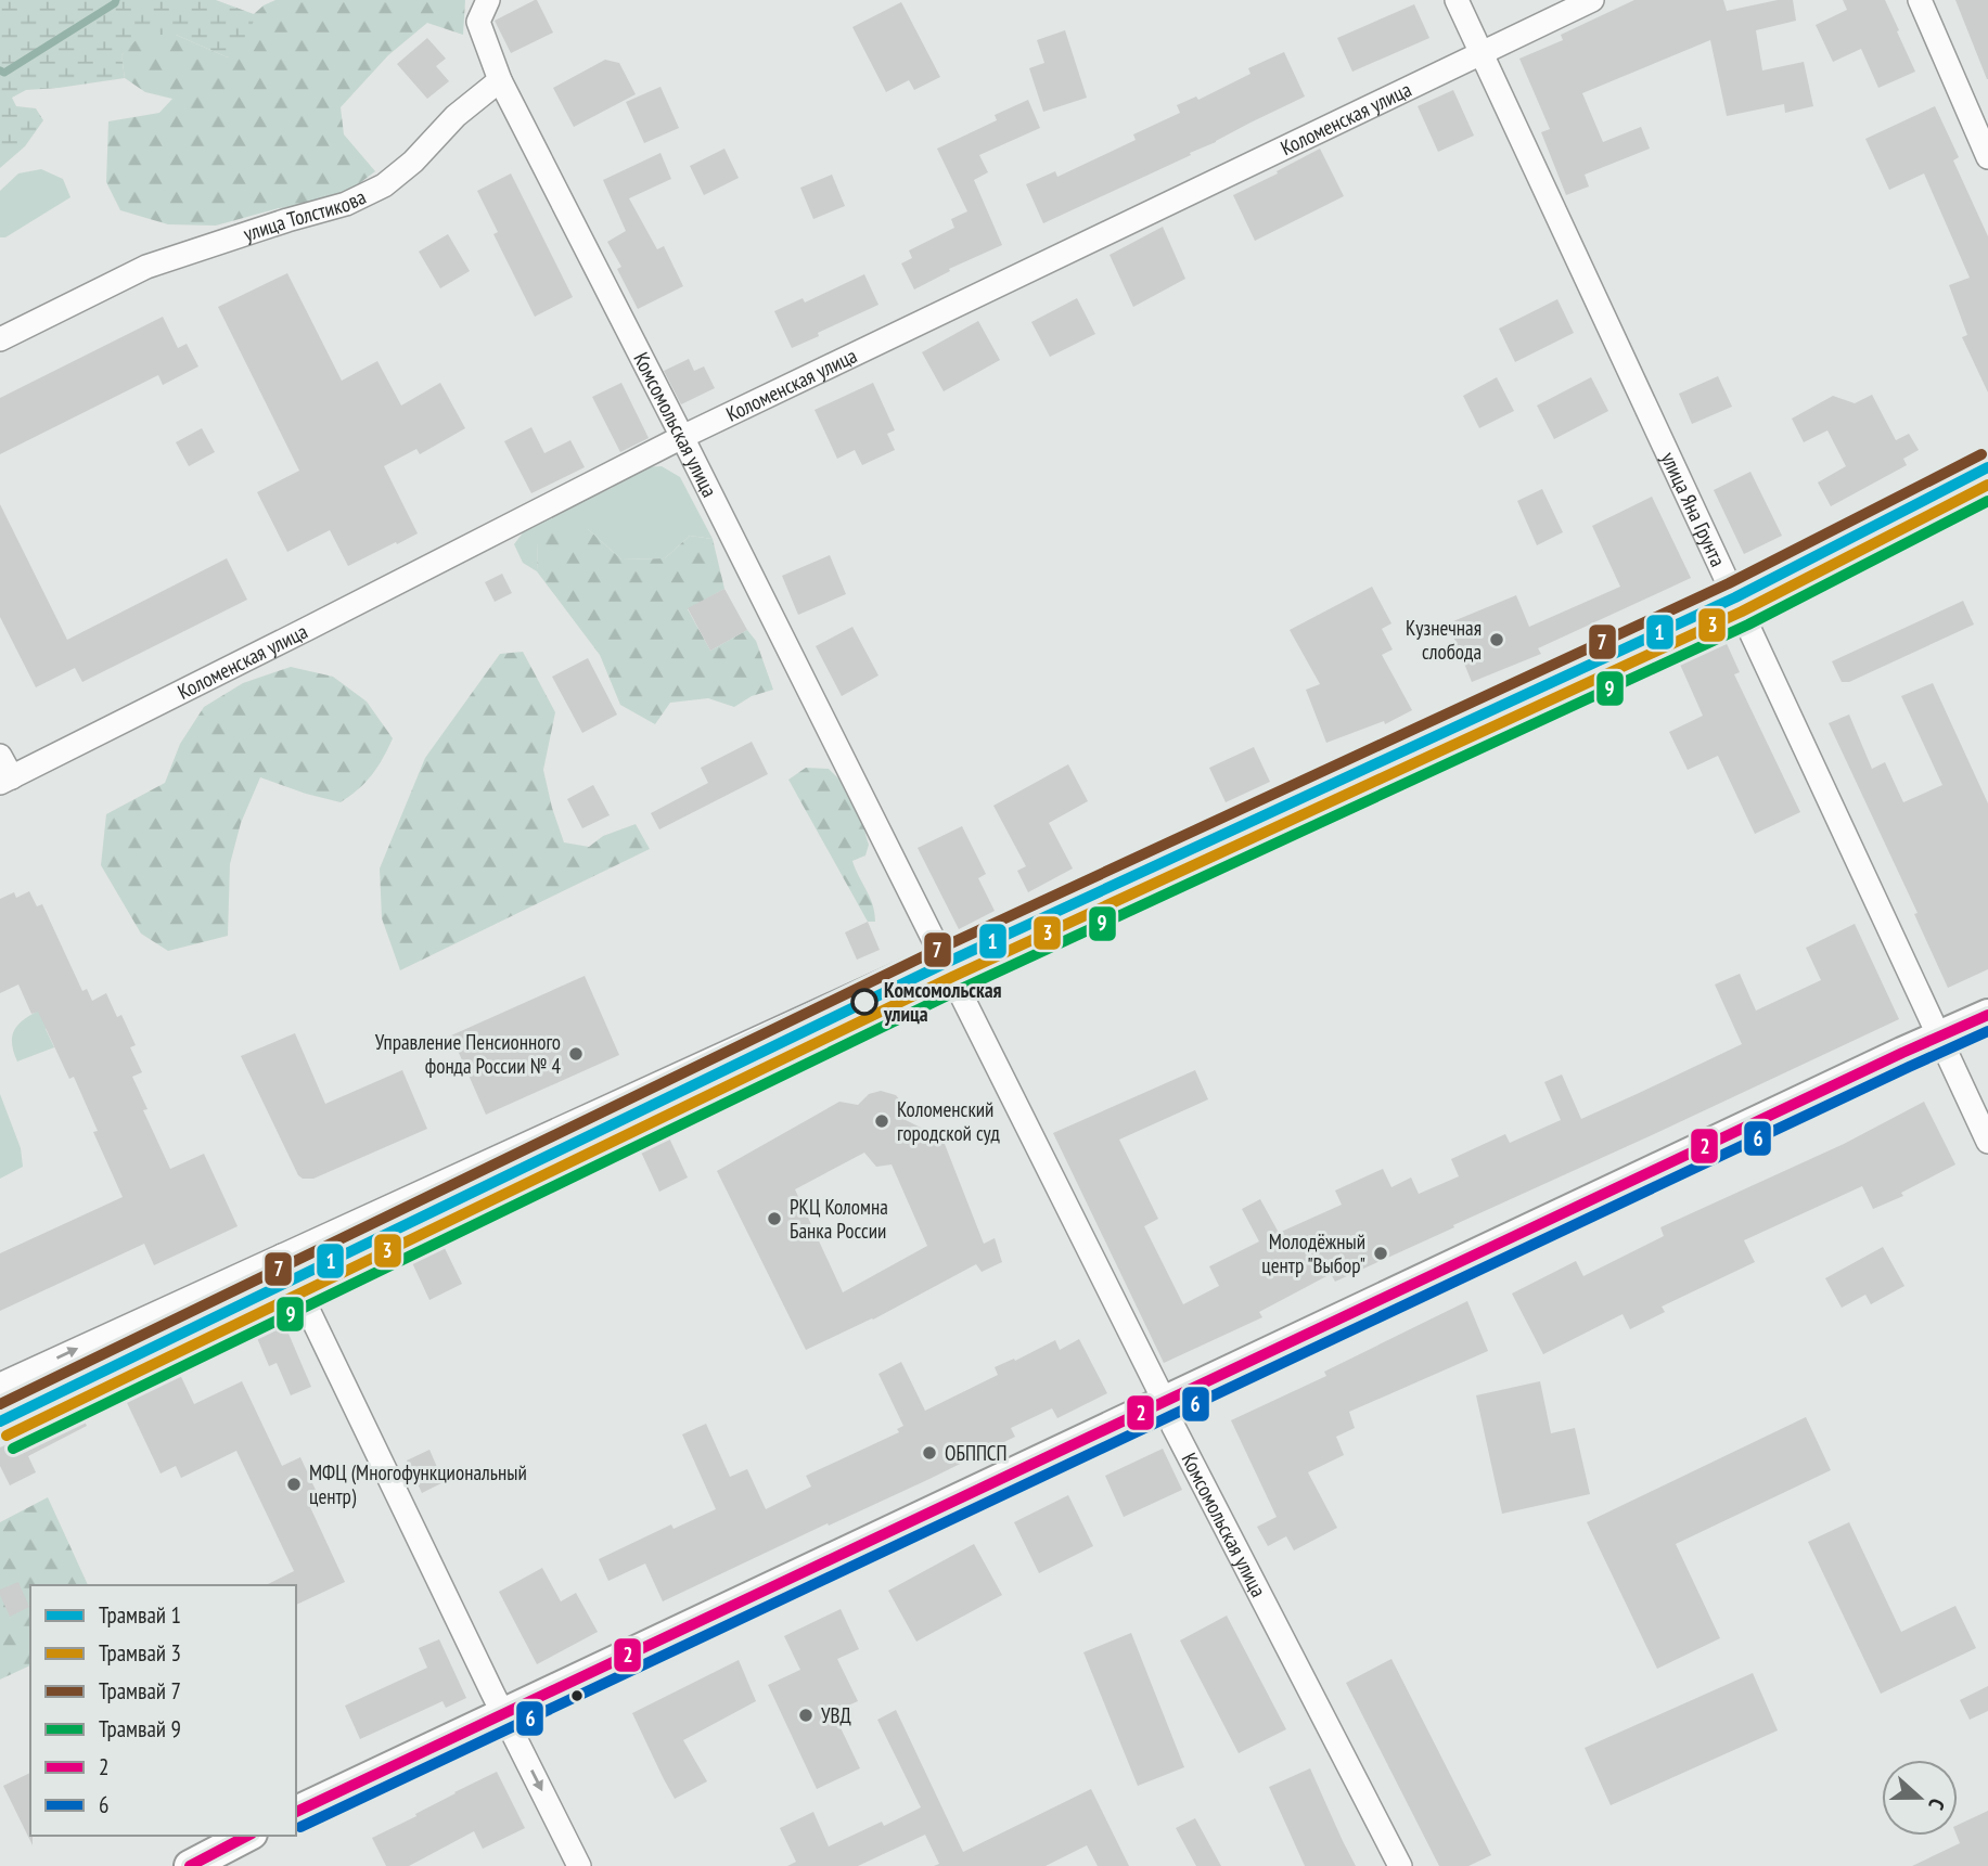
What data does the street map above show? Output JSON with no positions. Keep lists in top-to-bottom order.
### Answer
{
  "streets": {
    "street": [
      "Коломенская улица",
      "улица Толстикова",
      "Комсомольская улица",
      "улица Яна Грунта"
    ]
  },
  "crossings": [
    ["Коломенская улица", "Комсомольская улица"],
    ["Коломенская улица", "улица Яна Грунта"],
    ["улица Толстикова", "Комсомольская улица"]
  ],
  "places": [
    "Кузнечная слобода",
    "Комсомольская улица",
    "Управление Пенсионного фонда России № 4",
    "Коломенский городской суд",
    "РКЦ Коломна Банка России",
    "Молодёжный центр \"Выбор\"",
    "ОБППСП",
    "МФЦ (Многофункциональный центр)",
    "УВД"
  ],
  "lines": [
    "tram line 7",
    "tram line 1",
    "tram line 3",
    "tram line 9",
    "transit line 2",
    "transit line 6"
  ],
  "legend": [
    "Трамвай 1",
    "Трамвай 3",
    "Трамвай 7",
    "Трамвай 9",
    "2",
    "6"
  ],
  "north": "right"
}
